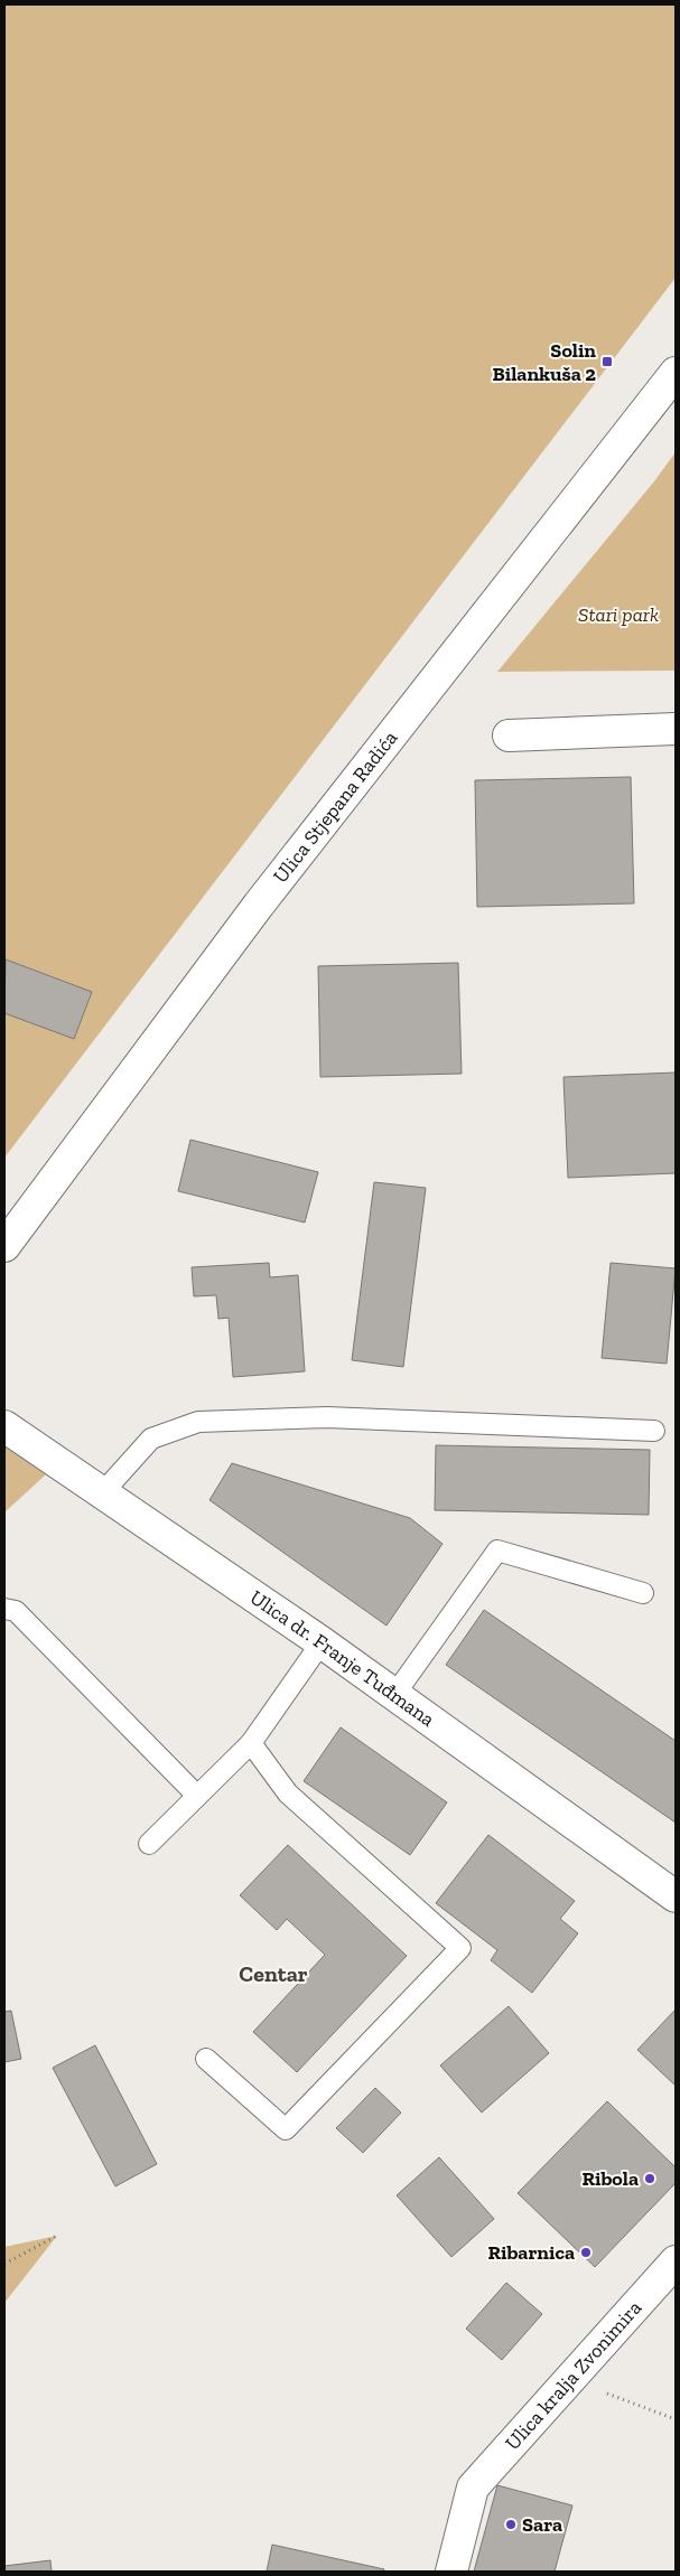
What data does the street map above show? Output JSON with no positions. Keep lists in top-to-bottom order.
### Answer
{
  "streets": {
    "street": ["Ulica Stjepana Radića", "Ulica dr. Franje Tuđmana", "Ulica kralja Zvonimira"]
  },
  "districts": ["Centar"],
  "parks": ["Stari park"],
  "places": {
    "transit": ["Solin Bilankuša 2"],
    "other": ["Ribola", "Ribarnica", "Sara"]
  }
}
